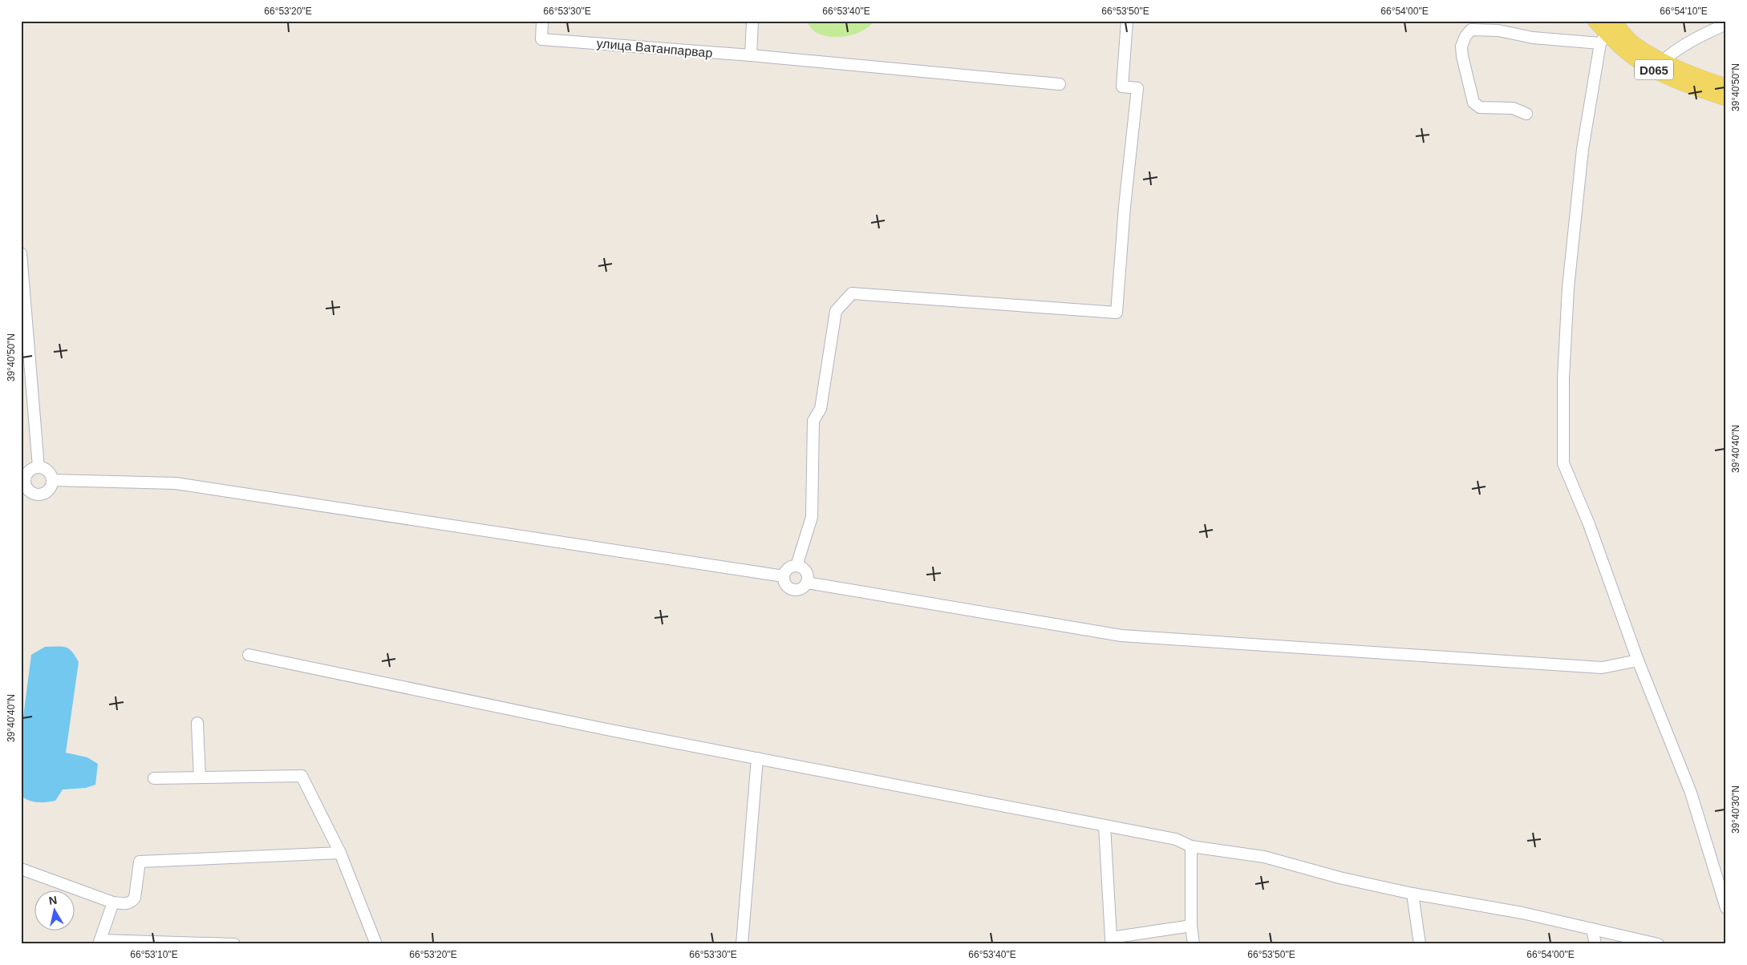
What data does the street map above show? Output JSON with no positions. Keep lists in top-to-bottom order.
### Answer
{
  "streets": {
    "main road": ["D065"],
    "street": ["улица Ватанпарвар"]
  },
  "north": "top",
  "coordinates": [
    "66°53'20\"E",
    "66°53'30\"E",
    "66°53'40\"E",
    "66°53'50\"E",
    "66°54'00\"E",
    "66°54'10\"E",
    "39°40'50\"N",
    "39°40'40\"N",
    "39°40'30\"N",
    "66°53'10\"E"
  ]
}
